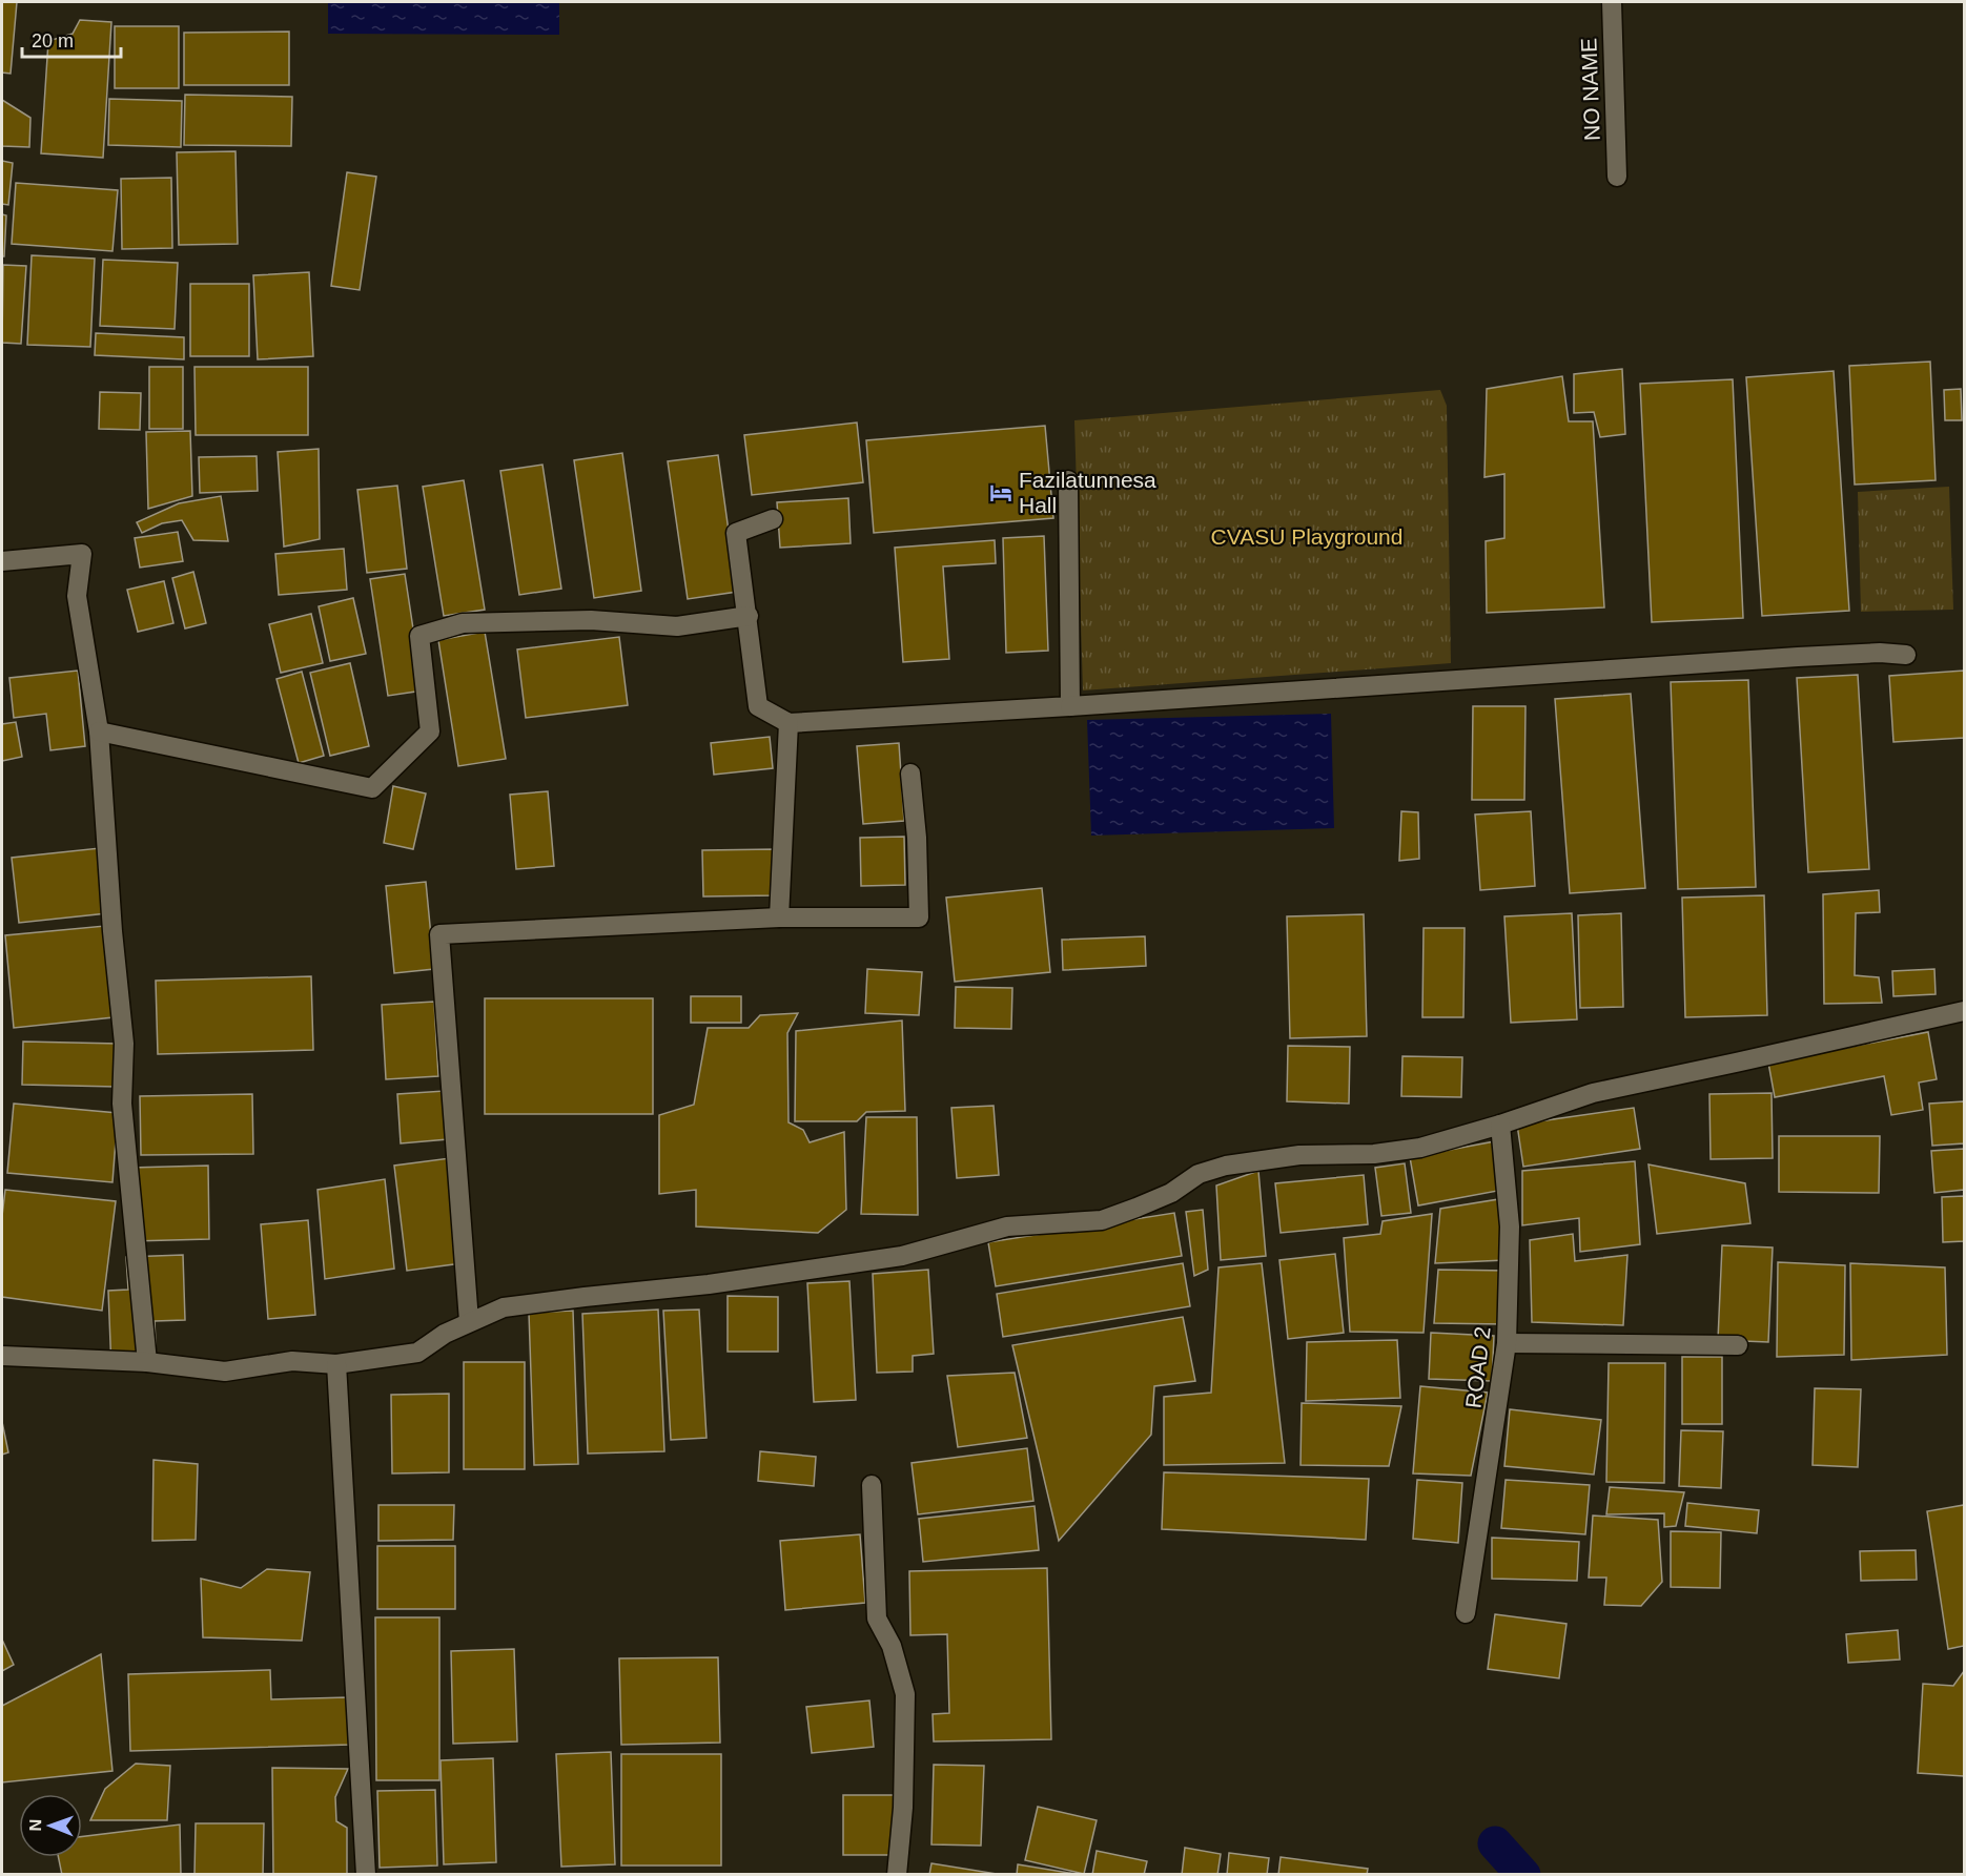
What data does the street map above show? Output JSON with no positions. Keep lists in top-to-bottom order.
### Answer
{
  "streets": {
    "street": ["NO NAME", "ROAD 2"]
  },
  "parks": ["CVASU Playground"],
  "places": {
    "hotel": ["Fazilatunnesa Hall"]
  },
  "scale_bar": "20 m",
  "north": "left"
}
